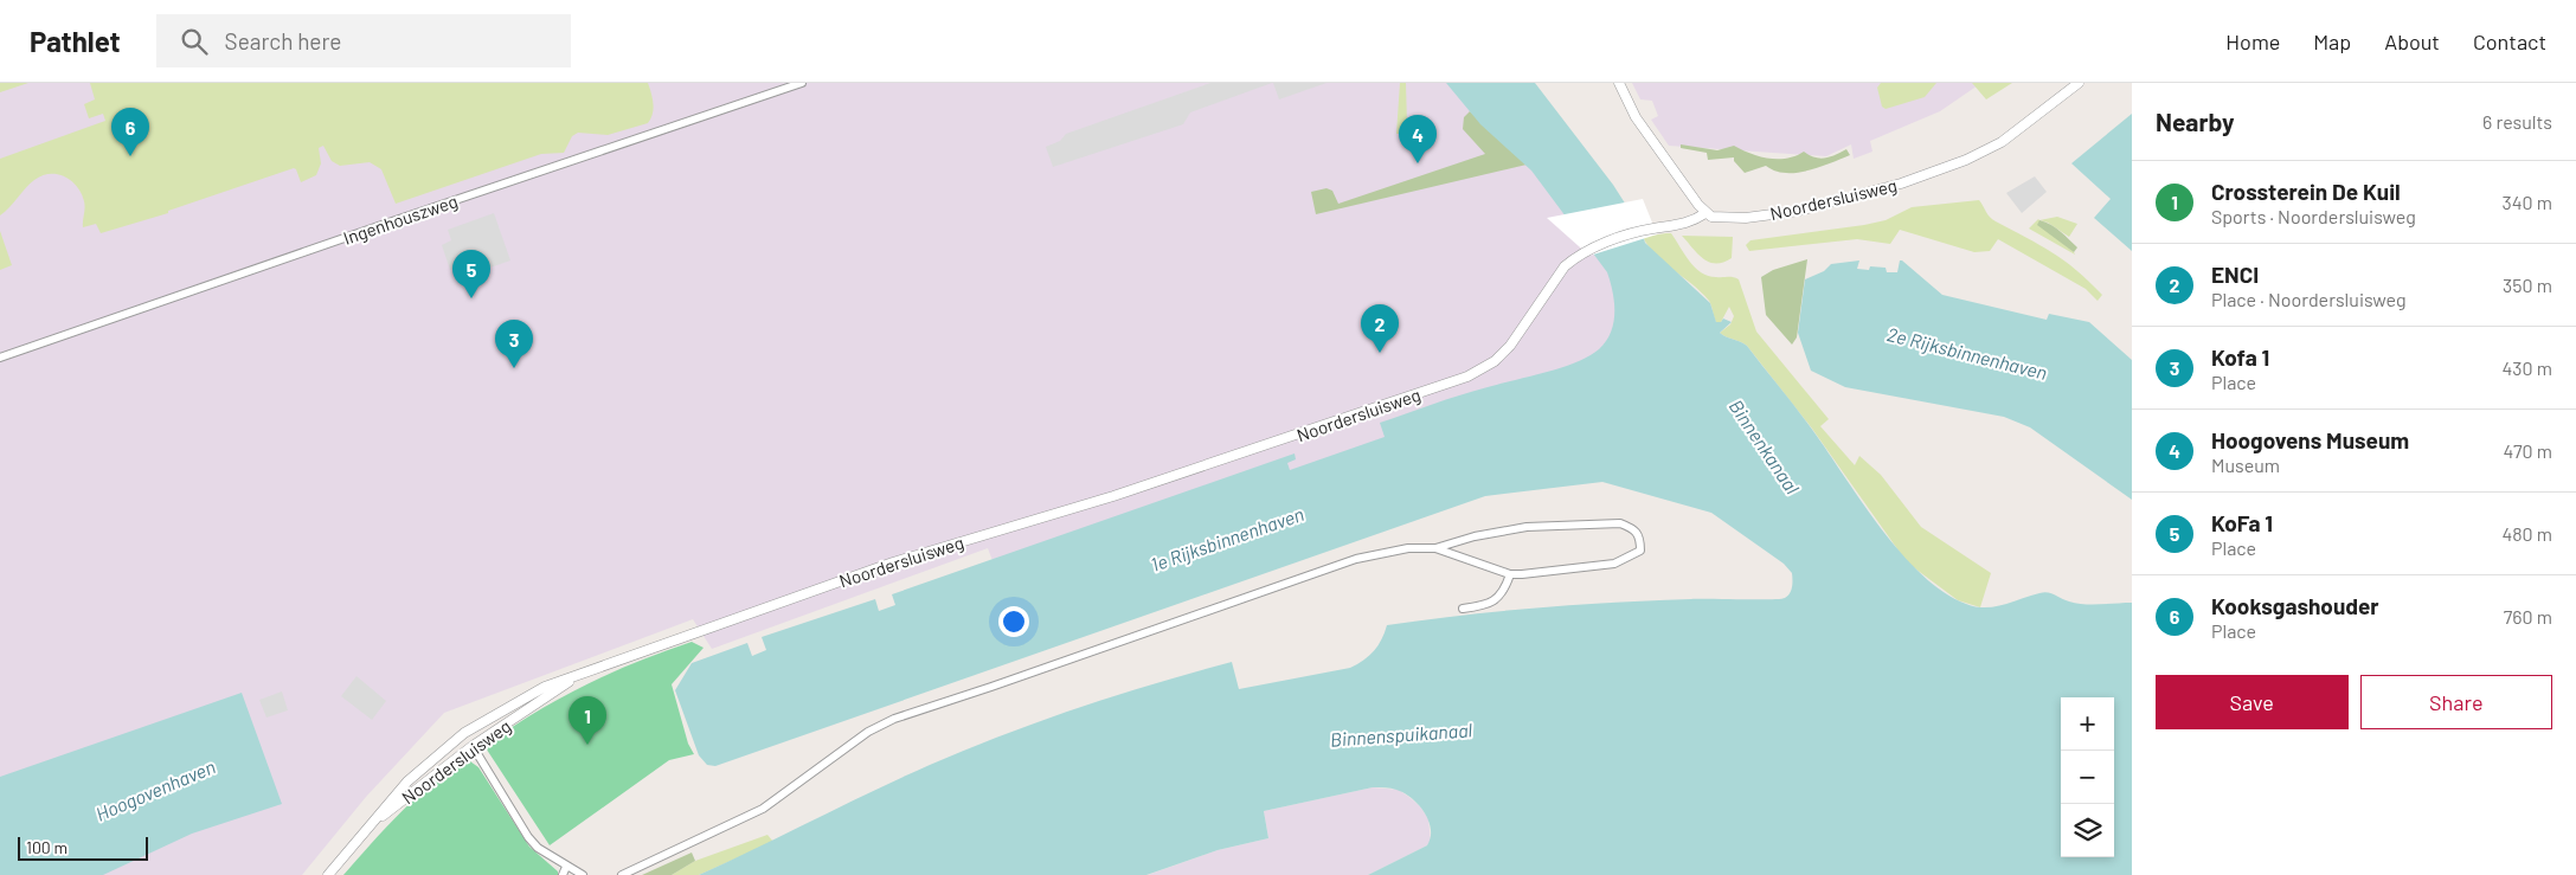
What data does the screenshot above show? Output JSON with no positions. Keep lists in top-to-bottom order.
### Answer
{
  "streets": {
    "street": ["Noordersluisweg", "Ingenhouszweg"]
  },
  "water": [
    "2e Rijksbinnenhaven",
    "Binnenkanaal",
    "1e Rijksbinnenhaven",
    "Binnenspuikanaal",
    "Hoogovenhaven"
  ],
  "scale_bar": "100 m",
  "page": {
    "header": "Pathlet",
    "search": "Search here",
    "nav": [
      "Home",
      "Map",
      "About",
      "Contact"
    ],
    "heading": ["Nearby", "6 results"],
    "pins": [
      "6",
      "4",
      "5",
      "2",
      "3",
      "1"
    ],
    "list": [
      {
        "mark": "1",
        "name": "Crossterein De Kuil",
        "note": "Sports · Noordersluisweg",
        "value": "340 m"
      },
      {
        "mark": "2",
        "name": "ENCI",
        "note": "Place · Noordersluisweg",
        "value": "350 m"
      },
      {
        "mark": "3",
        "name": "Kofa 1",
        "note": "Place",
        "value": "430 m"
      },
      {
        "mark": "4",
        "name": "Hoogovens Museum",
        "note": "Museum",
        "value": "470 m"
      },
      {
        "mark": "5",
        "name": "KoFa 1",
        "note": "Place",
        "value": "480 m"
      },
      {
        "mark": "6",
        "name": "Kooksgashouder",
        "note": "Place",
        "value": "760 m"
      }
    ],
    "buttons": ["Save", "Share"],
    "map_buttons": ["+", "−"],
    "scale": "100 m"
  }
}
